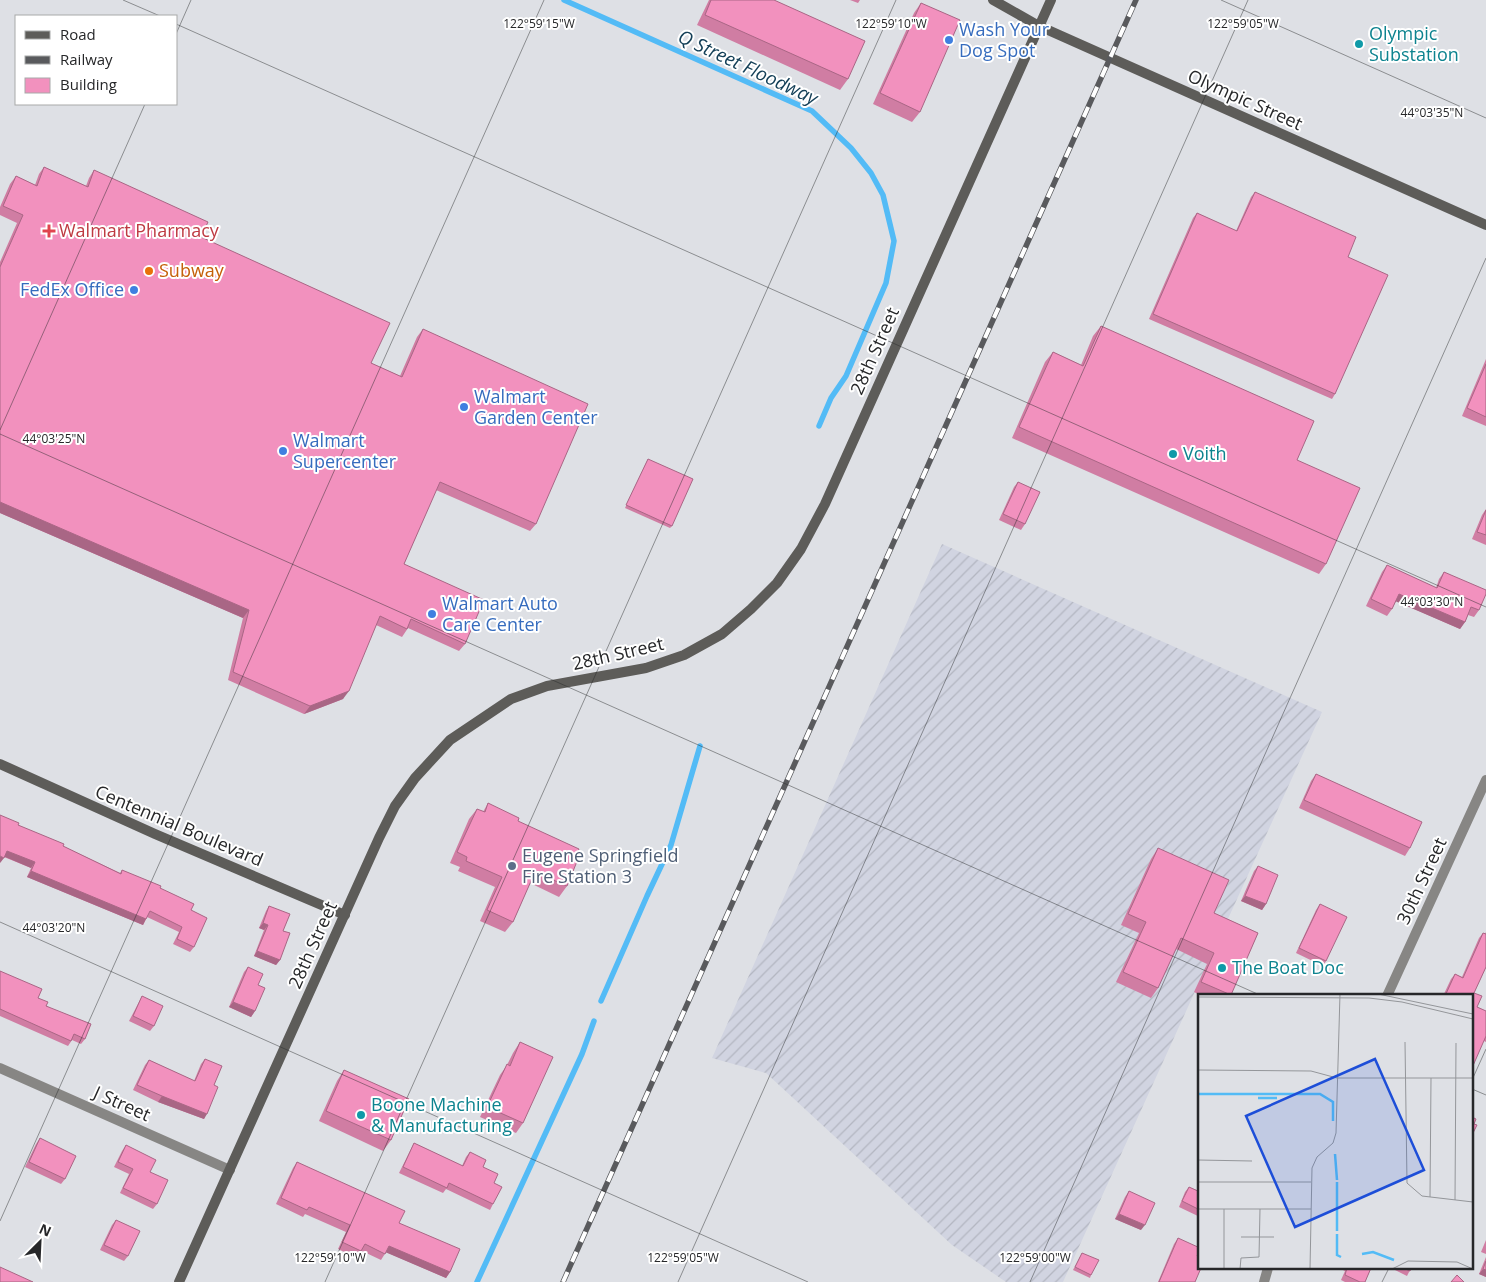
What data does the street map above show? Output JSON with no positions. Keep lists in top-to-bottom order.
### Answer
{
  "streets": {
    "main road": ["Olympic Street", "28th Street", "Centennial Boulevard"],
    "street": ["30th Street", "J Street"]
  },
  "crossings": [
    ["Olympic Street", "28th Street"],
    ["28th Street", "Centennial Boulevard"],
    ["28th Street", "J Street"]
  ],
  "water": ["Q Street Floodway"],
  "places": {
    "other": [
      "Wash Your Dog Spot",
      "Olympic Substation",
      "Subway",
      "FedEx Office",
      "Walmart Garden Center",
      "Walmart Supercenter",
      "Voith",
      "Walmart Auto Care Center",
      "Eugene Springfield Fire Station 3",
      "The Boat Doc",
      "Boone Machine & Manufacturing"
    ],
    "health": ["Walmart Pharmacy"]
  },
  "legend": ["Road", "Railway", "Building"],
  "north": "top right",
  "coordinates": [
    "122°59'15\"W",
    "122°59'10\"W",
    "122°59'05\"W",
    "44°03'35\"N",
    "44°03'25\"N",
    "44°03'30\"N",
    "44°03'20\"N",
    "122°59'00\"W"
  ]
}
